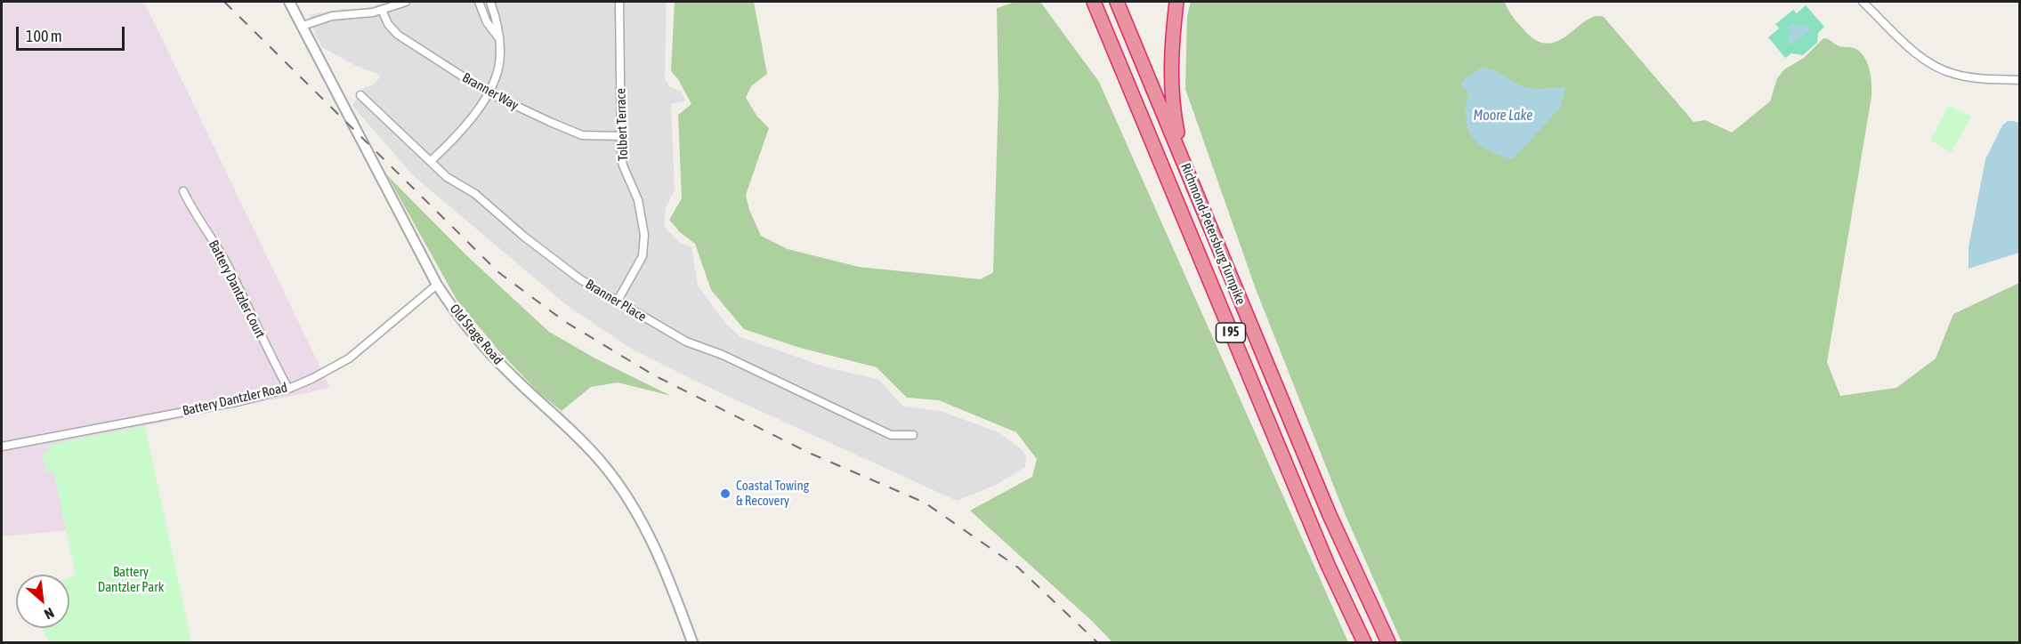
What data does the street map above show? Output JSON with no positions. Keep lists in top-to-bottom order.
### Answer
{
  "streets": {
    "highway": ["Richmond-Petersburg Turnpike", "I 95"],
    "street": [
      "Branner Way",
      "Tolbert Terrace",
      "Battery Dantzler Court",
      "Branner Place",
      "Old Stage Road",
      "Battery Dantzler Road"
    ]
  },
  "crossings": [
    ["Branner Way", "Tolbert Terrace"],
    ["Tolbert Terrace", "Branner Place"],
    ["Battery Dantzler Court", "Battery Dantzler Road"],
    ["Old Stage Road", "Battery Dantzler Road"]
  ],
  "water": ["Moore Lake"],
  "parks": ["Battery Dantzler Park"],
  "places": ["Coastal Towing & Recovery"],
  "scale_bar": "100 m",
  "north": "bottom right"
}
